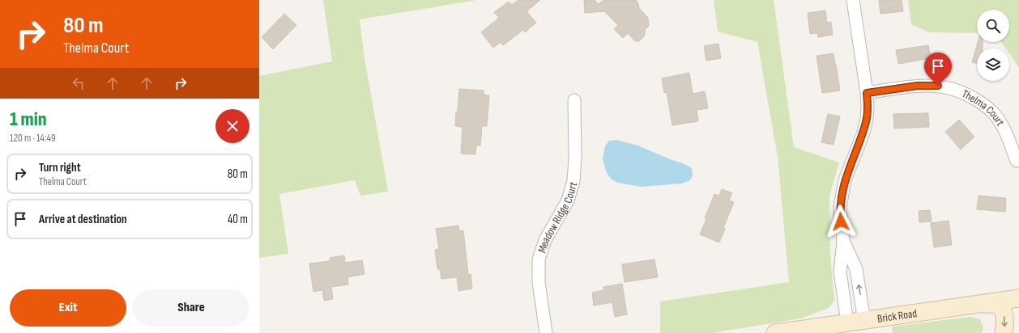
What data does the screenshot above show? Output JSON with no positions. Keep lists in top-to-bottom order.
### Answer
{
  "streets": {
    "street": ["Thelma Court", "Meadow Ridge Court", "Brick Road"]
  },
  "page": {
    "turn": ["80 m", "Thelma Court"],
    "heading": ["1 min", "120 m · 14:49"],
    "list": [
      {
        "name": "Turn right",
        "note": "Thelma Court",
        "value": "80 m"
      },
      {
        "name": "Arrive at destination",
        "value": "40 m"
      }
    ],
    "buttons": ["Exit", "Share"]
  }
}
